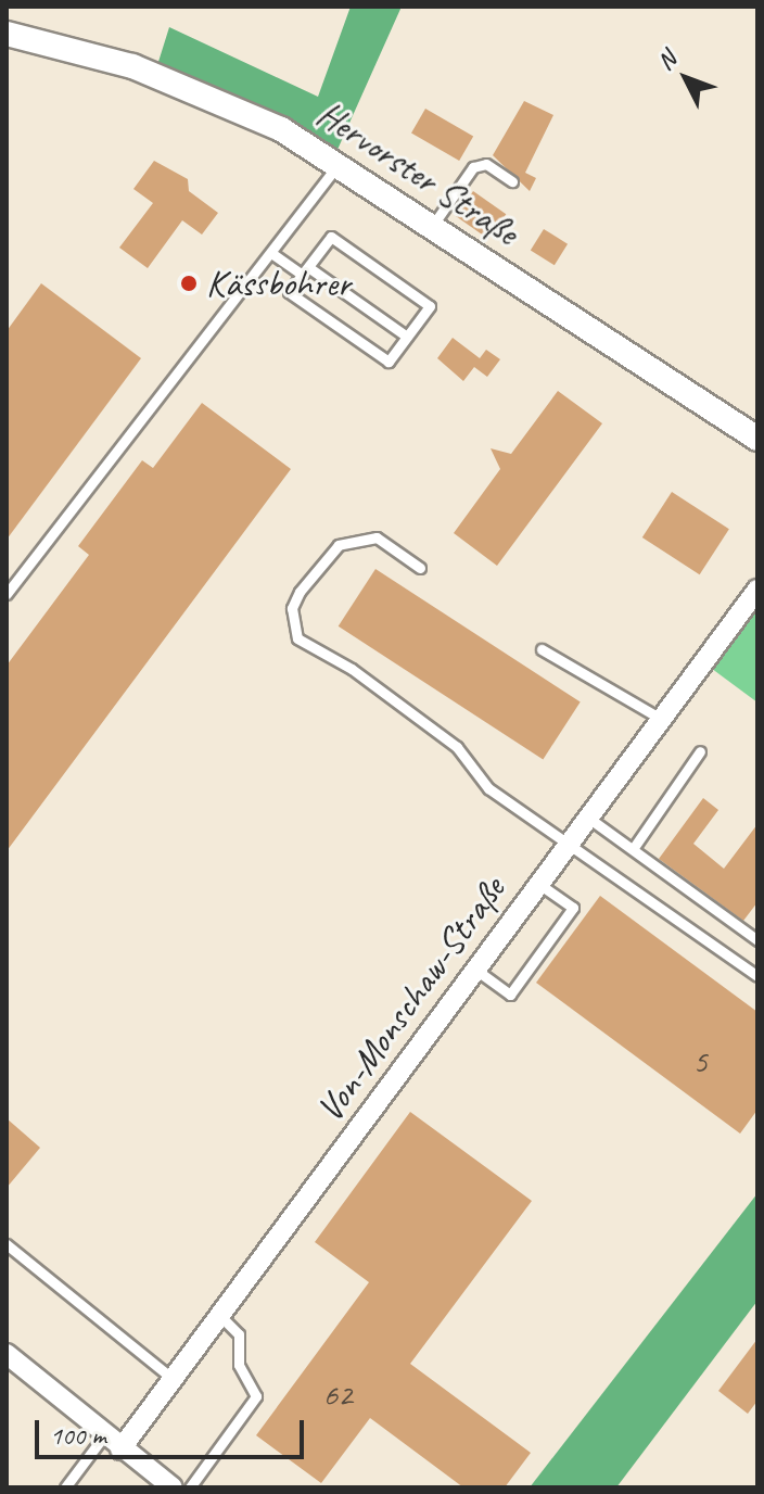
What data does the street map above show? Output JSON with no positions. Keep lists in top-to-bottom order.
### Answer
{
  "streets": {
    "street": ["Hervorster Straße", "Von-Monschaw-Straße"]
  },
  "places": ["Kässbohrer"],
  "house_numbers": ["5", "62"],
  "scale_bar": "100 m",
  "north": "top left"
}
